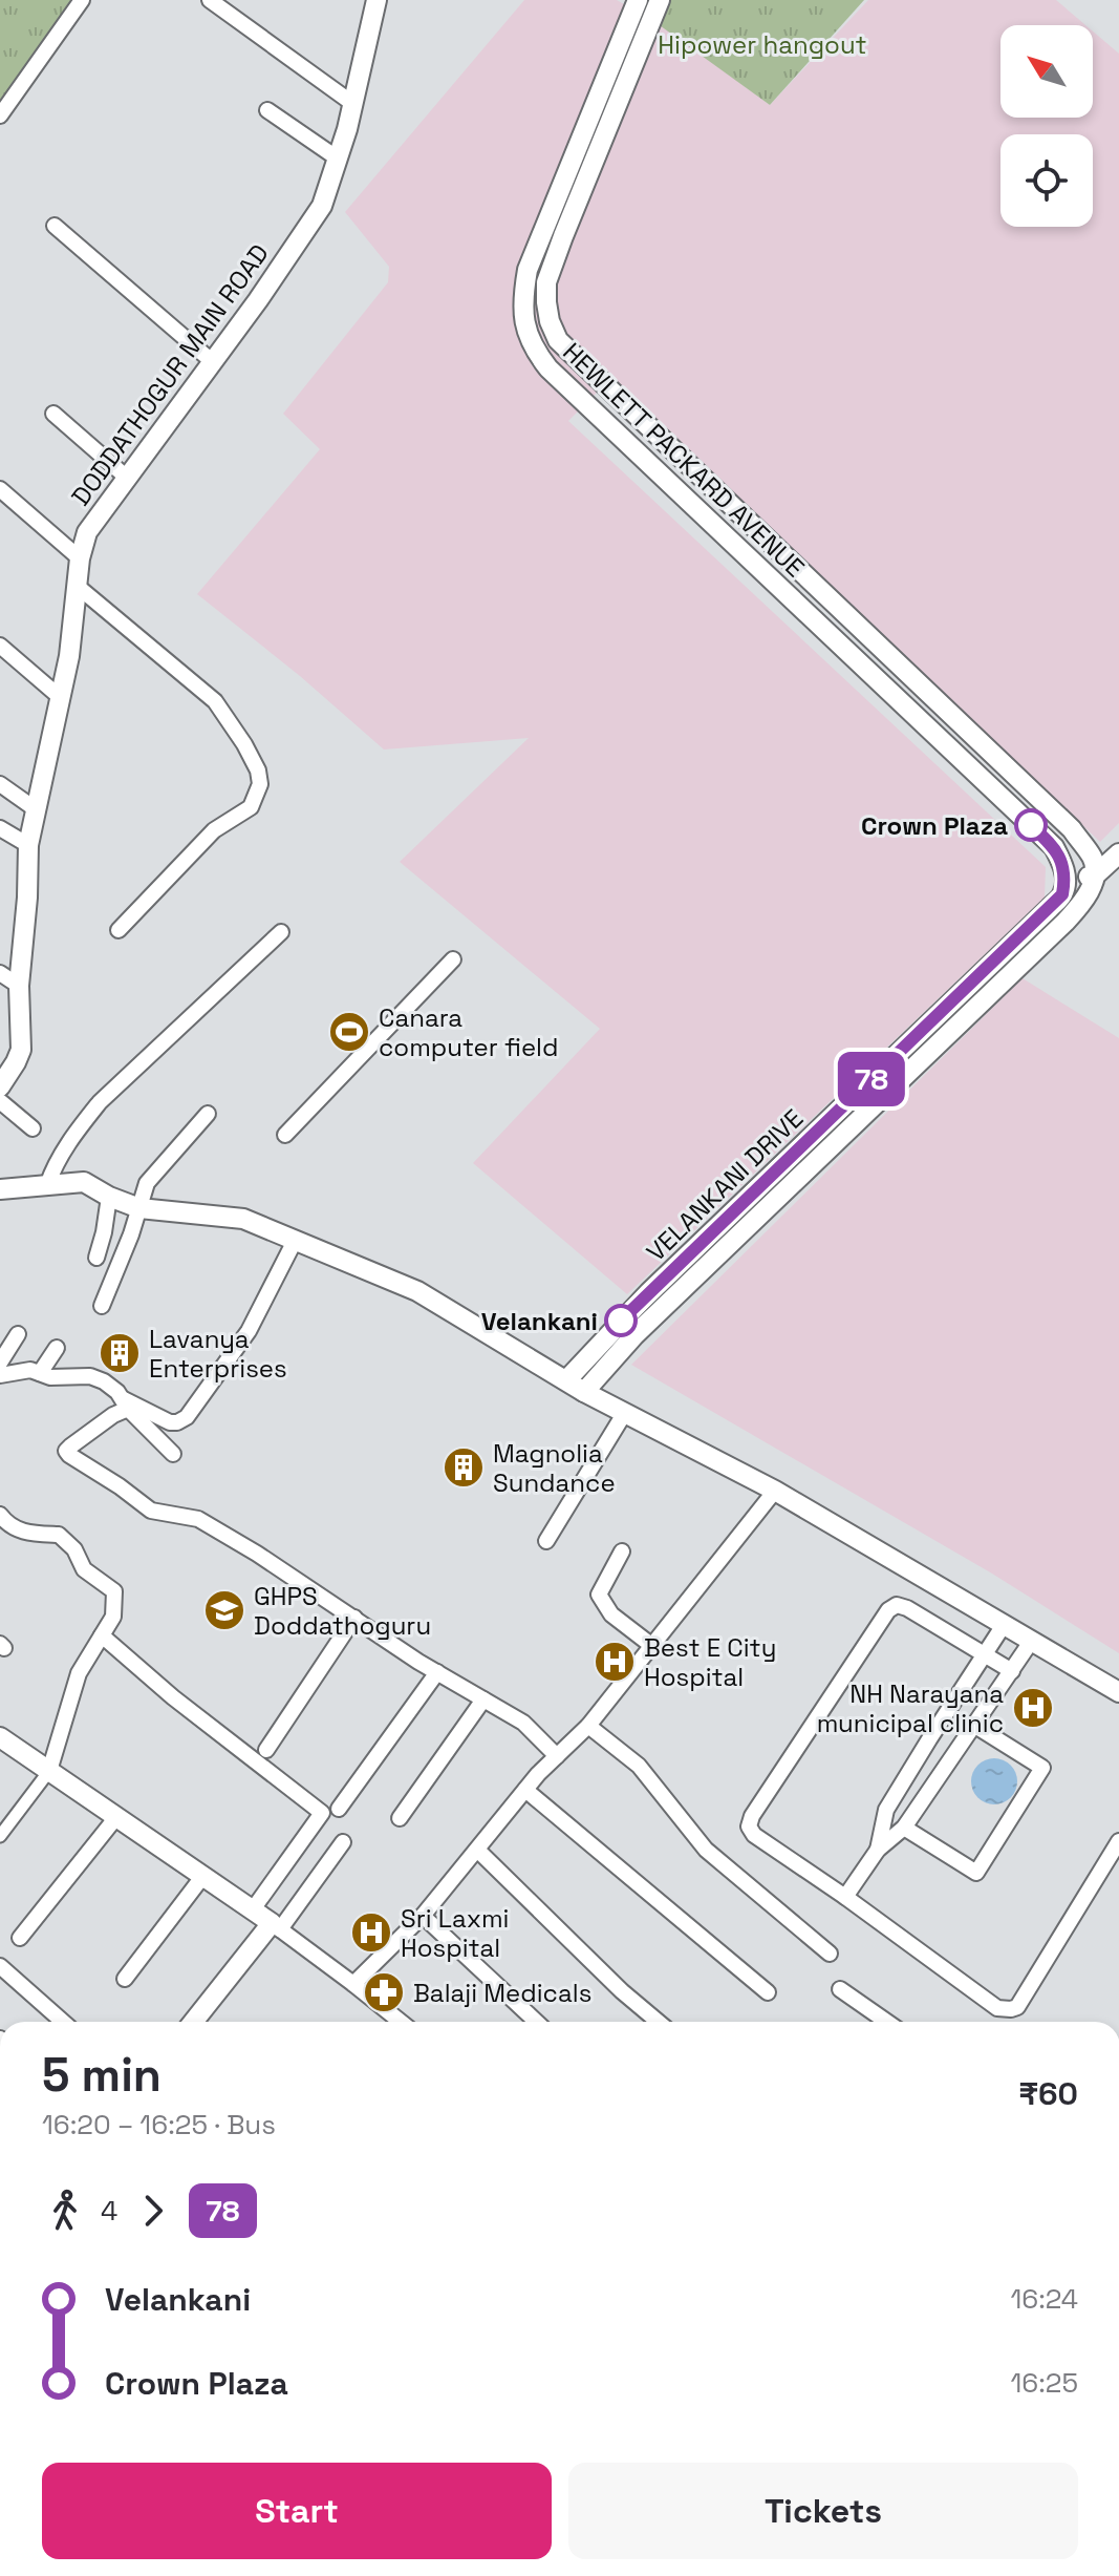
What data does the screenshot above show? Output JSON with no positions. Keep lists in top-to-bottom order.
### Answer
{
  "streets": {
    "street": ["DODDATHOGUR MAIN ROAD", "HEWLETT PACKARD AVENUE", "VELANKANI DRIVE"]
  },
  "crossings": [
    ["HEWLETT PACKARD AVENUE", "VELANKANI DRIVE"]
  ],
  "parks": ["Hipower hangout"],
  "places": {
    "other": ["Crown Plaza", "Velankani"],
    "sports": ["Canara computer field"],
    "building": ["Lavanya Enterprises", "Magnolia Sundance"],
    "school or university": ["GHPS Doddathoguru"],
    "hospital": ["Best E City Hospital", "NH Narayana municipal clinic", "Sri Laxmi Hospital"],
    "pharmacy": ["Balaji Medicals"]
  },
  "lines": ["bus line 78"],
  "north": "top left",
  "page": {
    "on_map": "78",
    "heading": ["5 min", "16:20 – 16:25 · Bus", "₹60"],
    "legs": ["4", "78"],
    "list": [
      {
        "name": "Velankani",
        "value": "16:24"
      },
      {
        "name": "Crown Plaza",
        "value": "16:25"
      }
    ],
    "buttons": ["Start", "Tickets"]
  }
}
